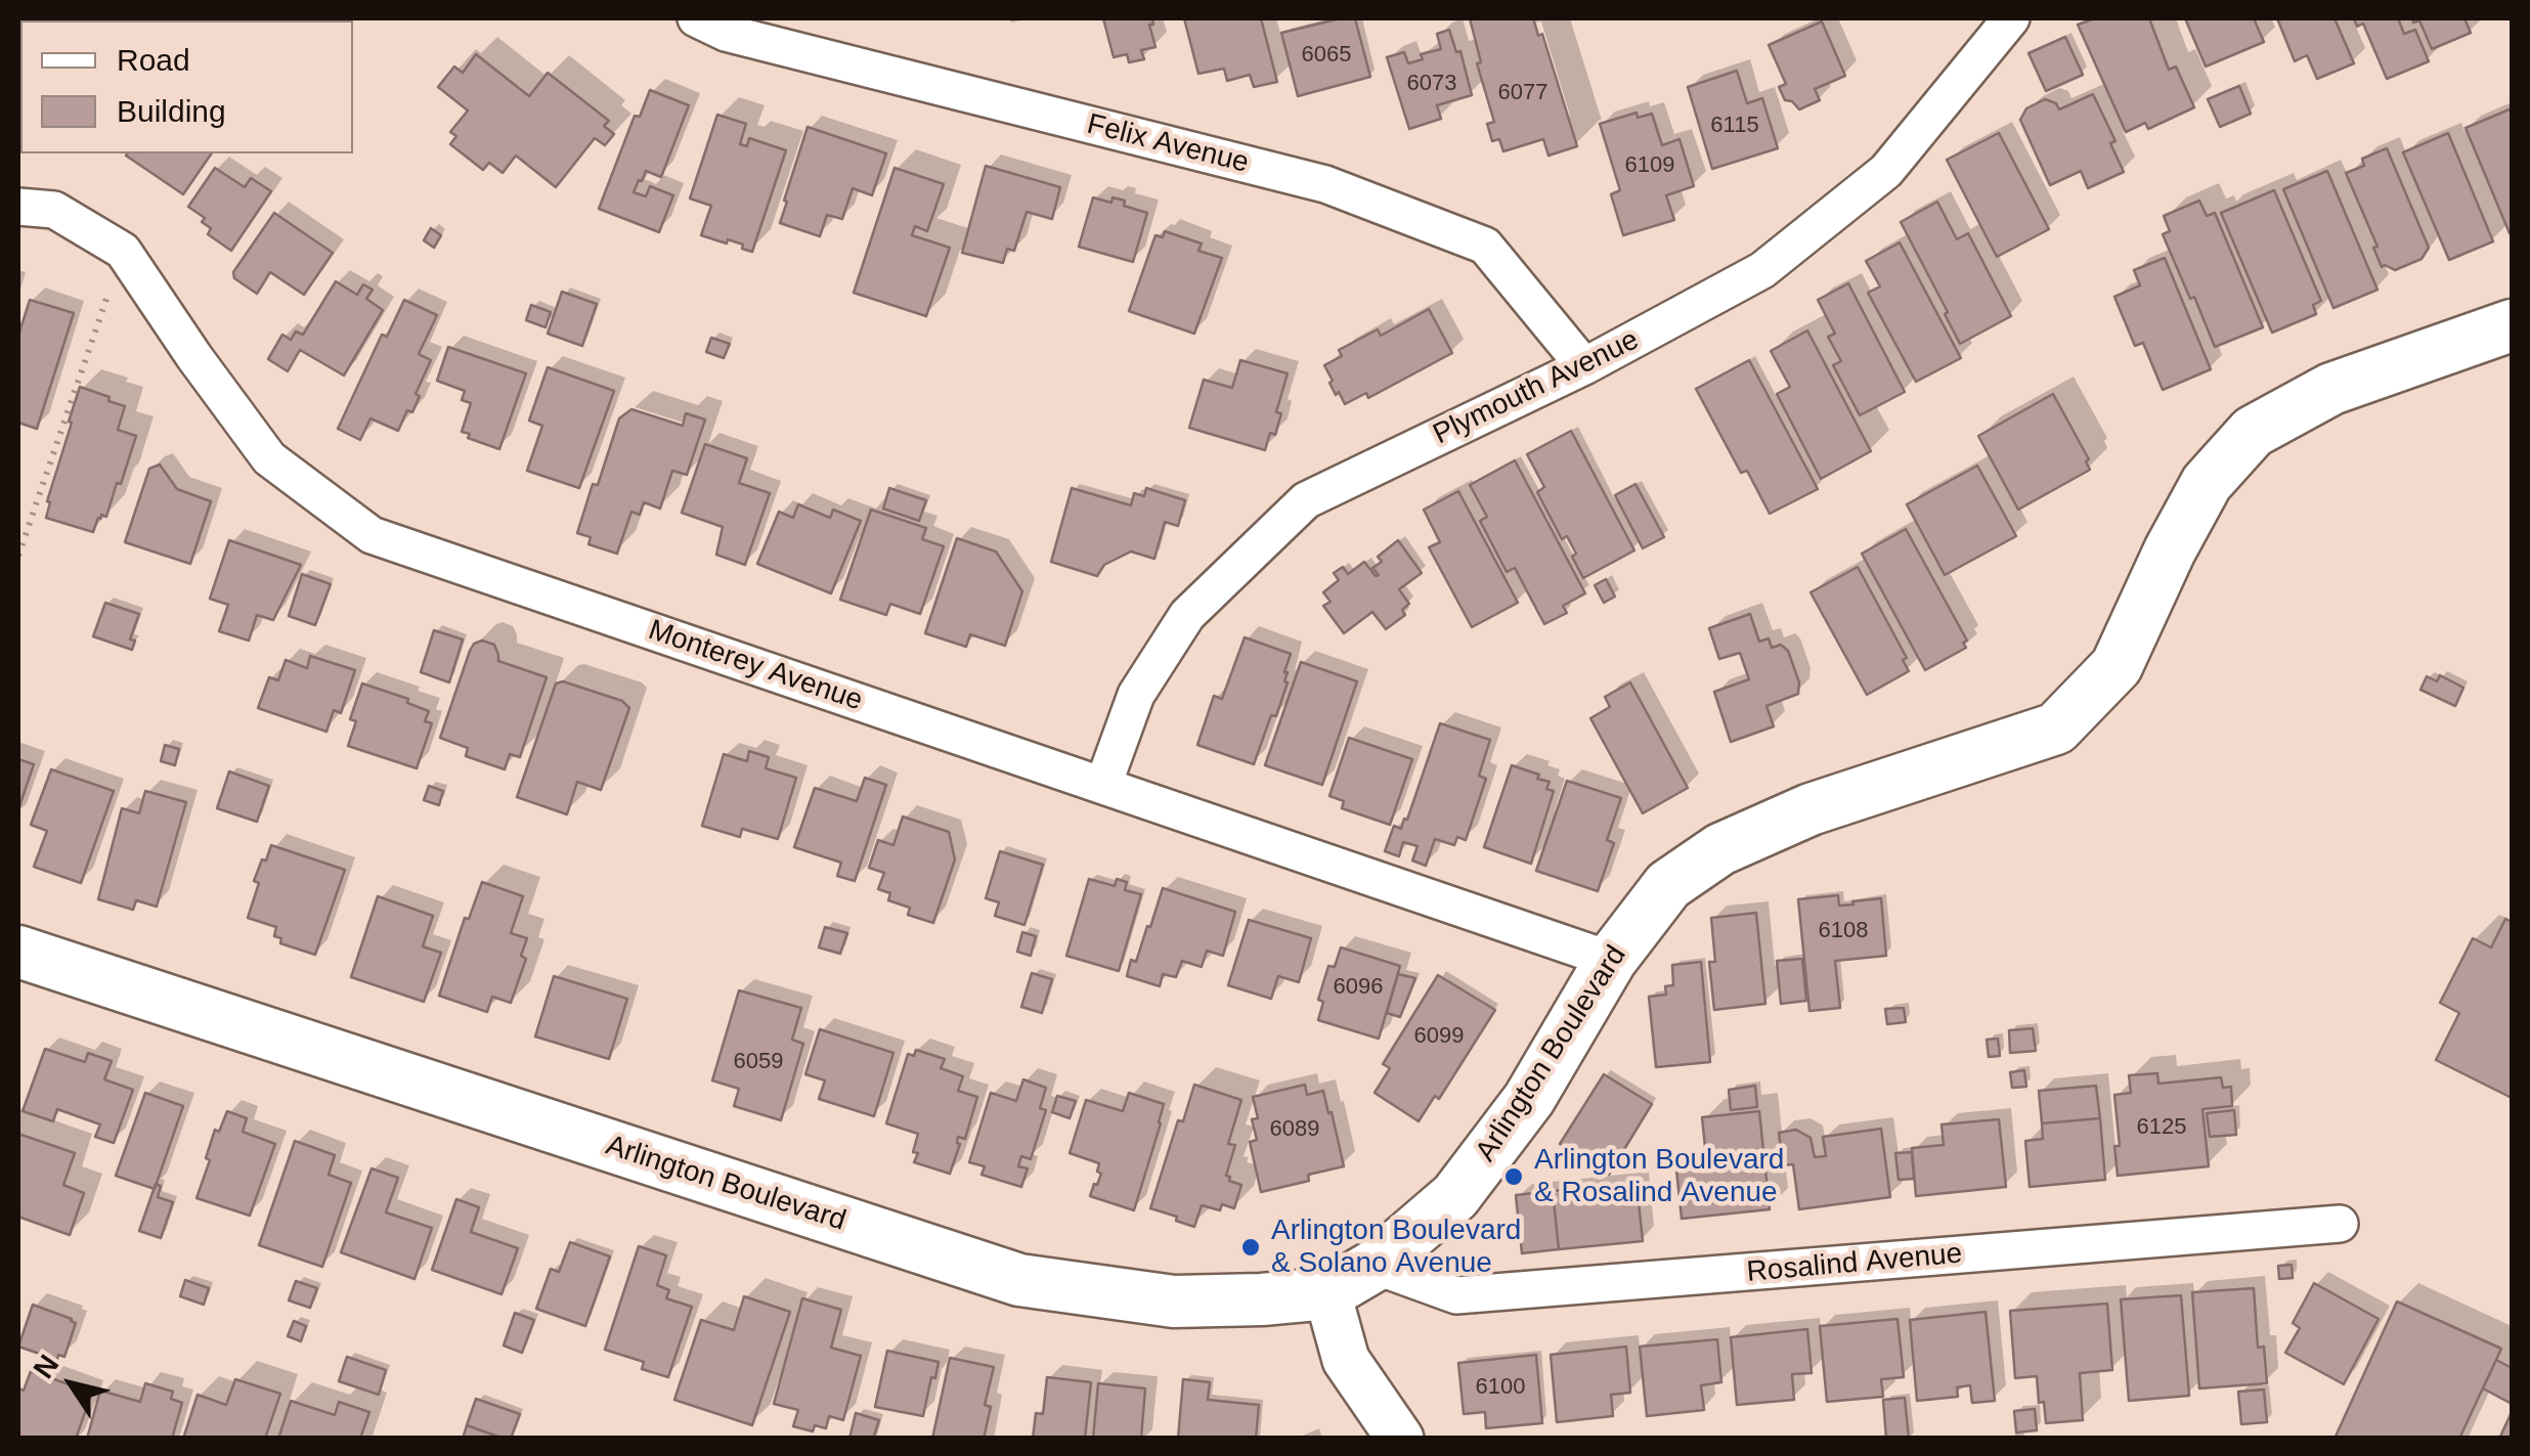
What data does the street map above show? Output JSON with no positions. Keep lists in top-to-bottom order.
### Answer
{
  "streets": {
    "main road": ["Arlington Boulevard"],
    "street": [
      "Felix Avenue",
      "Plymouth Avenue",
      "Monterey Avenue",
      "Rosalind Avenue"
    ]
  },
  "crossings": [
    ["Felix Avenue", "Plymouth Avenue"],
    ["Plymouth Avenue", "Monterey Avenue"],
    ["Monterey Avenue", "Arlington Boulevard"],
    ["Arlington Boulevard", "Rosalind Avenue"]
  ],
  "places": ["Arlington Boulevard & Rosalind Avenue", "Arlington Boulevard & Solano Avenue"],
  "house_numbers": [
    "6065",
    "6073",
    "6077",
    "6115",
    "6109",
    "6108",
    "6096",
    "6099",
    "6059",
    "6125",
    "6089",
    "6100"
  ],
  "legend": ["Road", "Building"],
  "north": "top left"
}
